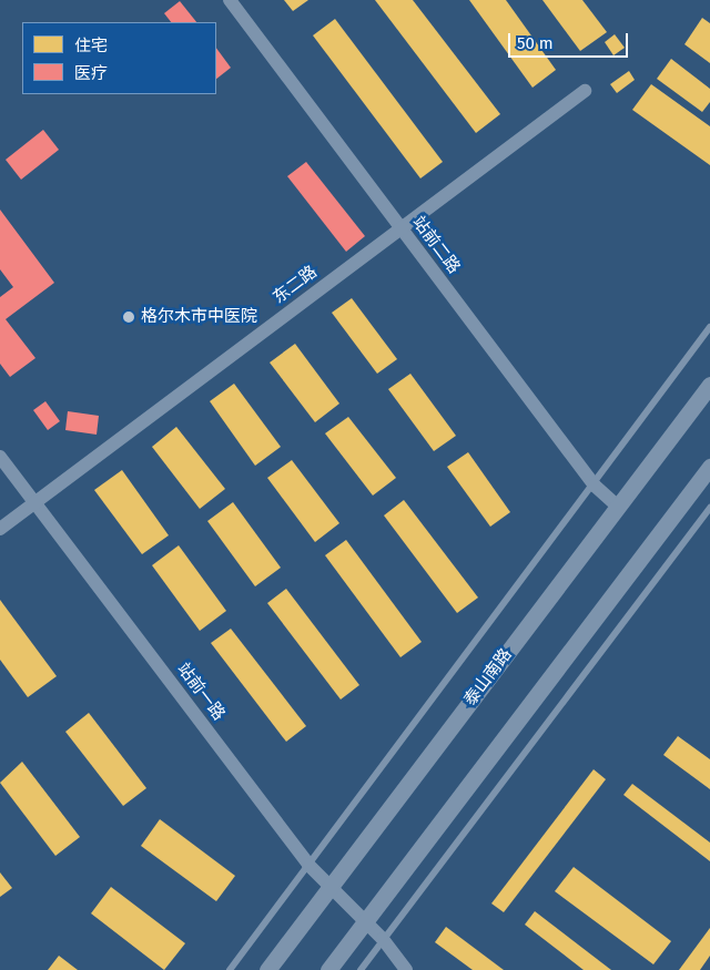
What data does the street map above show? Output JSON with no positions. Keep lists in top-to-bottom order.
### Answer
{
  "streets": {
    "street": [
      "站前二路",
      "东二路",
      "泰山南路",
      "站前一路"
    ]
  },
  "crossings": [
    ["站前二路", "东二路"],
    ["站前二路", "泰山南路"],
    ["东二路", "站前一路"],
    ["泰山南路", "站前一路"]
  ],
  "places": ["格尔木市中医院"],
  "legend": ["住宅", "医疗"],
  "scale_bar": "50 m"
}
